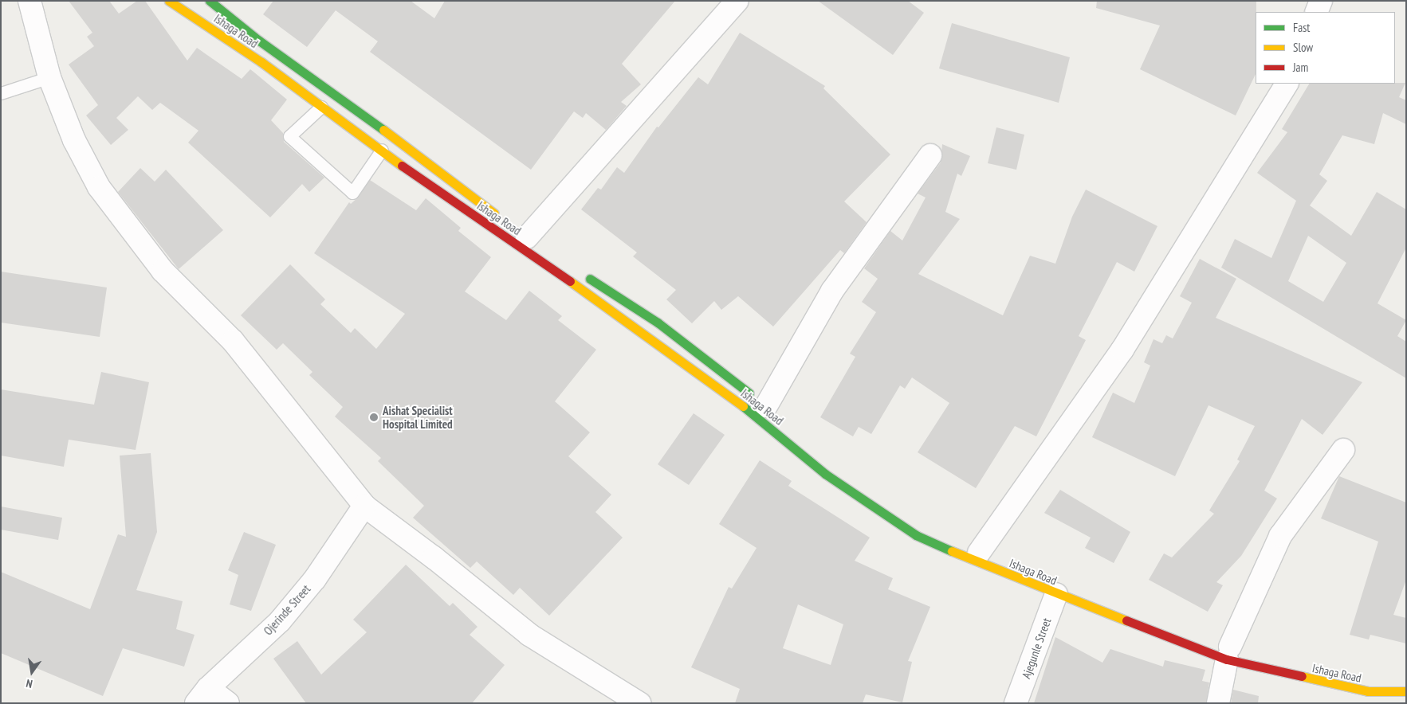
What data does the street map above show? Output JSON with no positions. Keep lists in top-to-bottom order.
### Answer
{
  "streets": {
    "main road": ["Ishaga Road"],
    "street": ["Ojerinde Street", "Ajegunle Street"]
  },
  "crossings": [
    ["Ishaga Road", "Ajegunle Street"]
  ],
  "places": ["Aishat Specialist Hospital Limited"],
  "legend": ["Fast", "Slow", "Jam"],
  "north": "bottom"
}
